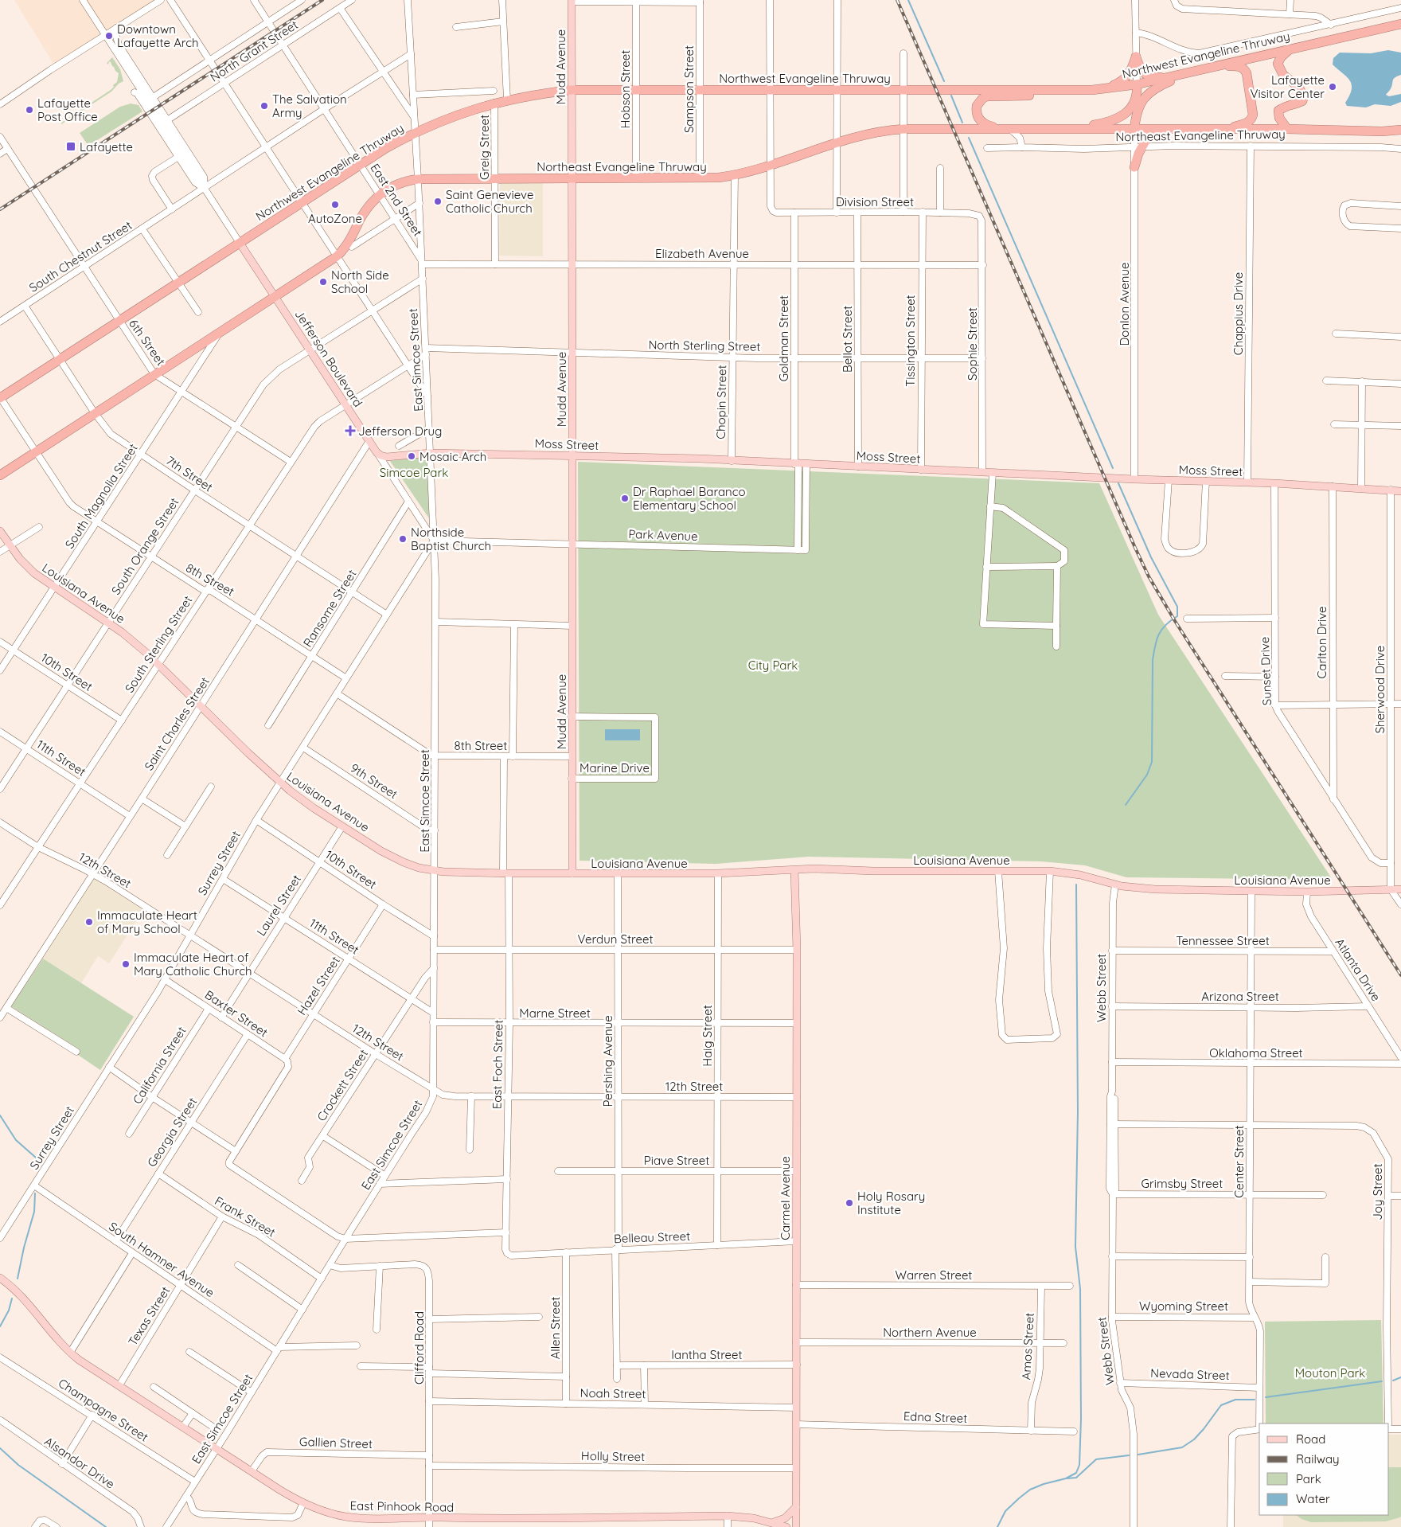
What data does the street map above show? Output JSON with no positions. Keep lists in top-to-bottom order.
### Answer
{
  "streets": {
    "highway": ["Northwest Evangeline Thruway", "Northeast Evangeline Thruway"],
    "main road": [
      "Mudd Avenue",
      "Jefferson Boulevard",
      "Moss Street",
      "Louisiana Avenue",
      "Carmel Avenue",
      "East Pinhook Road"
    ],
    "street": [
      "North Grant Street",
      "Hobson Street",
      "Sampson Street",
      "Greig Street",
      "East 2nd Street",
      "Division Street",
      "Elizabeth Avenue",
      "South Chestnut Street",
      "Donlon Avenue",
      "Chappius Drive",
      "Goldman Street",
      "Bellot Street",
      "Tissington Street",
      "6th Street",
      "Sophie Street",
      "North Sterling Street",
      "East Simcoe Street",
      "Chopin Street",
      "7th Street",
      "South Magnolia Street",
      "Park Avenue",
      "South Orange Street",
      "8th Street",
      "Ransome Street",
      "Carlton Drive",
      "South Sterling Street",
      "Sunset Drive",
      "10th Street",
      "Sherwood Drive",
      "Saint Charles Street",
      "11th Street",
      "Marine Drive",
      "9th Street",
      "Surrey Street",
      "12th Street",
      "Laurel Street",
      "Verdun Street",
      "Tennessee Street",
      "Atlanta Drive",
      "Hazel Street",
      "Webb Street",
      "Arizona Street",
      "Marne Street",
      "Baxter Street",
      "Haig Street",
      "Oklahoma Street",
      "Pershing Avenue",
      "East Foch Street",
      "California Street",
      "Crockett Street",
      "Georgia Street",
      "Piave Street",
      "Center Street",
      "Grimsby Street",
      "Joy Street",
      "Frank Street",
      "Belleau Street",
      "South Hamner Avenue",
      "Warren Street",
      "Wyoming Street",
      "Texas Street",
      "Allen Street",
      "Northern Avenue",
      "Amos Street",
      "Clifford Road",
      "Iantha Street",
      "Nevada Street",
      "Noah Street",
      "Champagne Street",
      "Edna Street",
      "Gallien Street",
      "Holly Street",
      "Alsandor Drive"
    ]
  },
  "crossings": [
    ["North Grant Street", "East 2nd Street"],
    ["North Grant Street", "Jefferson Boulevard"],
    ["Northwest Evangeline Thruway", "Mudd Avenue"],
    ["Northwest Evangeline Thruway", "Hobson Street"],
    ["Northwest Evangeline Thruway", "Sampson Street"],
    ["Northwest Evangeline Thruway", "Greig Street"],
    ["Northwest Evangeline Thruway", "East 2nd Street"],
    ["Northwest Evangeline Thruway", "6th Street"],
    ["Northwest Evangeline Thruway", "Jefferson Boulevard"],
    ["Northwest Evangeline Thruway", "East Simcoe Street"],
    ["Northwest Evangeline Thruway", "7th Street"],
    ["Northwest Evangeline Thruway", "8th Street"],
    ["Mudd Avenue", "Northeast Evangeline Thruway"],
    ["Mudd Avenue", "Elizabeth Avenue"],
    ["Mudd Avenue", "North Sterling Street"],
    ["Mudd Avenue", "Moss Street"],
    ["Mudd Avenue", "Park Avenue"],
    ["Mudd Avenue", "8th Street"],
    ["Mudd Avenue", "Louisiana Avenue"],
    ["Mudd Avenue", "Marine Drive"],
    ["Hobson Street", "Northeast Evangeline Thruway"],
    ["Sampson Street", "Northeast Evangeline Thruway"],
    ["Northeast Evangeline Thruway", "Greig Street"],
    ["Northeast Evangeline Thruway", "East 2nd Street"],
    ["Northeast Evangeline Thruway", "Division Street"],
    ["Northeast Evangeline Thruway", "Chappius Drive"],
    ["Northeast Evangeline Thruway", "6th Street"],
    ["Northeast Evangeline Thruway", "Jefferson Boulevard"],
    ["Northeast Evangeline Thruway", "East Simcoe Street"],
    ["Northeast Evangeline Thruway", "Chopin Street"],
    ["Northeast Evangeline Thruway", "7th Street"],
    ["Northeast Evangeline Thruway", "South Magnolia Street"],
    ["Northeast Evangeline Thruway", "8th Street"],
    ["Greig Street", "Elizabeth Avenue"],
    ["East 2nd Street", "Elizabeth Avenue"],
    ["East 2nd Street", "South Chestnut Street"],
    ["East 2nd Street", "East Simcoe Street"],
    ["Division Street", "Goldman Street"],
    ["Division Street", "Bellot Street"],
    ["Division Street", "Tissington Street"],
    ["Division Street", "Sophie Street"],
    ["Elizabeth Avenue", "Goldman Street"],
    ["Elizabeth Avenue", "Bellot Street"],
    ["Elizabeth Avenue", "Tissington Street"],
    ["Elizabeth Avenue", "Sophie Street"],
    ["Elizabeth Avenue", "East Simcoe Street"],
    ["Elizabeth Avenue", "Chopin Street"],
    ["South Chestnut Street", "6th Street"],
    ["South Chestnut Street", "Jefferson Boulevard"],
    ["South Chestnut Street", "East Simcoe Street"],
    ["South Chestnut Street", "7th Street"],
    ["Donlon Avenue", "Moss Street"],
    ["Chappius Drive", "Moss Street"],
    ["Goldman Street", "North Sterling Street"],
    ["Goldman Street", "Moss Street"],
    ["Goldman Street", "Park Avenue"],
    ["Bellot Street", "North Sterling Street"],
    ["Bellot Street", "Moss Street"],
    ["Tissington Street", "North Sterling Street"],
    ["Tissington Street", "Moss Street"],
    ["6th Street", "South Magnolia Street"],
    ["6th Street", "South Orange Street"],
    ["6th Street", "South Sterling Street"],
    ["Sophie Street", "North Sterling Street"],
    ["Sophie Street", "Moss Street"],
    ["North Sterling Street", "East Simcoe Street"],
    ["North Sterling Street", "Chopin Street"],
    ["Jefferson Boulevard", "East Simcoe Street"],
    ["Jefferson Boulevard", "Moss Street"],
    ["Jefferson Boulevard", "Park Avenue"],
    ["Jefferson Boulevard", "South Orange Street"],
    ["Jefferson Boulevard", "Ransome Street"],
    ["Jefferson Boulevard", "South Sterling Street"],
    ["Jefferson Boulevard", "Saint Charles Street"],
    ["Jefferson Boulevard", "Surrey Street"],
    ["East Simcoe Street", "Moss Street"],
    ["East Simcoe Street", "Park Avenue"],
    ["East Simcoe Street", "South Orange Street"],
    ["East Simcoe Street", "8th Street"],
    ["East Simcoe Street", "Louisiana Avenue"],
    ["East Simcoe Street", "10th Street"],
    ["East Simcoe Street", "11th Street"],
    ["East Simcoe Street", "9th Street"],
    ["East Simcoe Street", "Surrey Street"],
    ["East Simcoe Street", "12th Street"],
    ["East Simcoe Street", "Verdun Street"],
    ["East Simcoe Street", "Marne Street"],
    ["East Simcoe Street", "Crockett Street"],
    ["East Simcoe Street", "Frank Street"],
    ["East Simcoe Street", "South Hamner Avenue"],
    ["East Simcoe Street", "Clifford Road"],
    ["East Simcoe Street", "Champagne Street"],
    ["East Simcoe Street", "East Pinhook Road"],
    ["Chopin Street", "Moss Street"],
    ["Moss Street", "Carlton Drive"],
    ["Moss Street", "Sunset Drive"],
    ["Moss Street", "Sherwood Drive"],
    ["7th Street", "South Magnolia Street"],
    ["7th Street", "South Orange Street"],
    ["7th Street", "Ransome Street"],
    ["7th Street", "South Sterling Street"],
    ["7th Street", "Saint Charles Street"],
    ["7th Street", "Surrey Street"],
    ["South Magnolia Street", "8th Street"],
    ["South Magnolia Street", "Louisiana Avenue"],
    ["South Magnolia Street", "10th Street"],
    ["Park Avenue", "Surrey Street"],
    ["South Orange Street", "8th Street"],
    ["South Orange Street", "Louisiana Avenue"],
    ["South Orange Street", "10th Street"],
    ["South Orange Street", "11th Street"],
    ["8th Street", "Ransome Street"],
    ["8th Street", "South Sterling Street"],
    ["8th Street", "Saint Charles Street"],
    ["8th Street", "Surrey Street"],
    ["8th Street", "East Foch Street"],
    ["Louisiana Avenue", "South Sterling Street"],
    ["Louisiana Avenue", "Sherwood Drive"],
    ["Louisiana Avenue", "Saint Charles Street"],
    ["Louisiana Avenue", "Surrey Street"],
    ["Louisiana Avenue", "Laurel Street"],
    ["Louisiana Avenue", "Atlanta Drive"],
    ["Louisiana Avenue", "Webb Street"],
    ["Louisiana Avenue", "Haig Street"],
    ["Louisiana Avenue", "Pershing Avenue"],
    ["Louisiana Avenue", "East Foch Street"],
    ["Louisiana Avenue", "Center Street"],
    ["Louisiana Avenue", "Carmel Avenue"],
    ["Carlton Drive", "Sunset Drive"],
    ["South Sterling Street", "10th Street"],
    ["South Sterling Street", "11th Street"],
    ["South Sterling Street", "12th Street"],
    ["Sunset Drive", "Sherwood Drive"],
    ["10th Street", "Surrey Street"],
    ["10th Street", "Laurel Street"],
    ["10th Street", "Hazel Street"],
    ["Saint Charles Street", "11th Street"],
    ["Saint Charles Street", "12th Street"],
    ["11th Street", "Surrey Street"],
    ["11th Street", "Laurel Street"],
    ["11th Street", "Hazel Street"],
    ["11th Street", "Crockett Street"],
    ["9th Street", "Surrey Street"],
    ["Surrey Street", "12th Street"],
    ["Surrey Street", "Baxter Street"],
    ["Surrey Street", "South Hamner Avenue"],
    ["12th Street", "Laurel Street"],
    ["12th Street", "Hazel Street"],
    ["12th Street", "Haig Street"],
    ["12th Street", "Pershing Avenue"],
    ["12th Street", "East Foch Street"],
    ["12th Street", "Crockett Street"],
    ["12th Street", "Carmel Avenue"],
    ["Laurel Street", "Baxter Street"],
    ["Verdun Street", "Haig Street"],
    ["Verdun Street", "Pershing Avenue"],
    ["Verdun Street", "East Foch Street"],
    ["Verdun Street", "Carmel Avenue"],
    ["Tennessee Street", "Atlanta Drive"],
    ["Tennessee Street", "Webb Street"],
    ["Tennessee Street", "Center Street"],
    ["Atlanta Drive", "Arizona Street"],
    ["Hazel Street", "Baxter Street"],
    ["Webb Street", "Arizona Street"],
    ["Webb Street", "Oklahoma Street"],
    ["Webb Street", "Grimsby Street"],
    ["Webb Street", "Joy Street"],
    ["Webb Street", "Wyoming Street"],
    ["Webb Street", "Nevada Street"],
    ["Arizona Street", "Center Street"],
    ["Marne Street", "Haig Street"],
    ["Marne Street", "Pershing Avenue"],
    ["Marne Street", "East Foch Street"],
    ["Marne Street", "Carmel Avenue"],
    ["Baxter Street", "California Street"],
    ["Baxter Street", "Georgia Street"],
    ["Haig Street", "Piave Street"],
    ["Haig Street", "Belleau Street"],
    ["Oklahoma Street", "Center Street"],
    ["Pershing Avenue", "Piave Street"],
    ["Pershing Avenue", "Belleau Street"],
    ["Pershing Avenue", "Iantha Street"],
    ["East Foch Street", "Belleau Street"],
    ["Georgia Street", "Frank Street"],
    ["Georgia Street", "South Hamner Avenue"],
    ["Piave Street", "Carmel Avenue"],
    ["Center Street", "Grimsby Street"],
    ["Center Street", "Joy Street"],
    ["Center Street", "Wyoming Street"],
    ["Center Street", "Nevada Street"],
    ["Carmel Avenue", "Belleau Street"],
    ["Carmel Avenue", "Warren Street"],
    ["Carmel Avenue", "Northern Avenue"],
    ["Carmel Avenue", "Iantha Street"],
    ["Carmel Avenue", "Noah Street"],
    ["Carmel Avenue", "Edna Street"],
    ["Carmel Avenue", "Holly Street"],
    ["Frank Street", "Texas Street"],
    ["Belleau Street", "Allen Street"],
    ["South Hamner Avenue", "Texas Street"],
    ["Warren Street", "Amos Street"],
    ["Texas Street", "East Pinhook Road"],
    ["Allen Street", "Noah Street"],
    ["Northern Avenue", "Amos Street"],
    ["Amos Street", "Edna Street"],
    ["Clifford Road", "Noah Street"],
    ["Clifford Road", "Gallien Street"],
    ["Clifford Road", "Holly Street"],
    ["Clifford Road", "East Pinhook Road"],
    ["Gallien Street", "East Pinhook Road"]
  ],
  "parks": ["Simcoe Park", "City Park", "Mouton Park"],
  "places": {
    "other": [
      "Downtown Lafayette Arch",
      "Lafayette Visitor Center",
      "The Salvation Army",
      "Lafayette Post Office",
      "Saint Genevieve Catholic Church",
      "AutoZone",
      "North Side School",
      "Mosaic Arch",
      "Dr Raphael Baranco Elementary School",
      "Northside Baptist Church",
      "Immaculate Heart of Mary School",
      "Immaculate Heart of Mary Catholic Church",
      "Holy Rosary Institute"
    ],
    "transit": ["Lafayette"],
    "health": ["Jefferson Drug"]
  },
  "legend": [
    "Road",
    "Railway",
    "Park",
    "Water"
  ]
}
